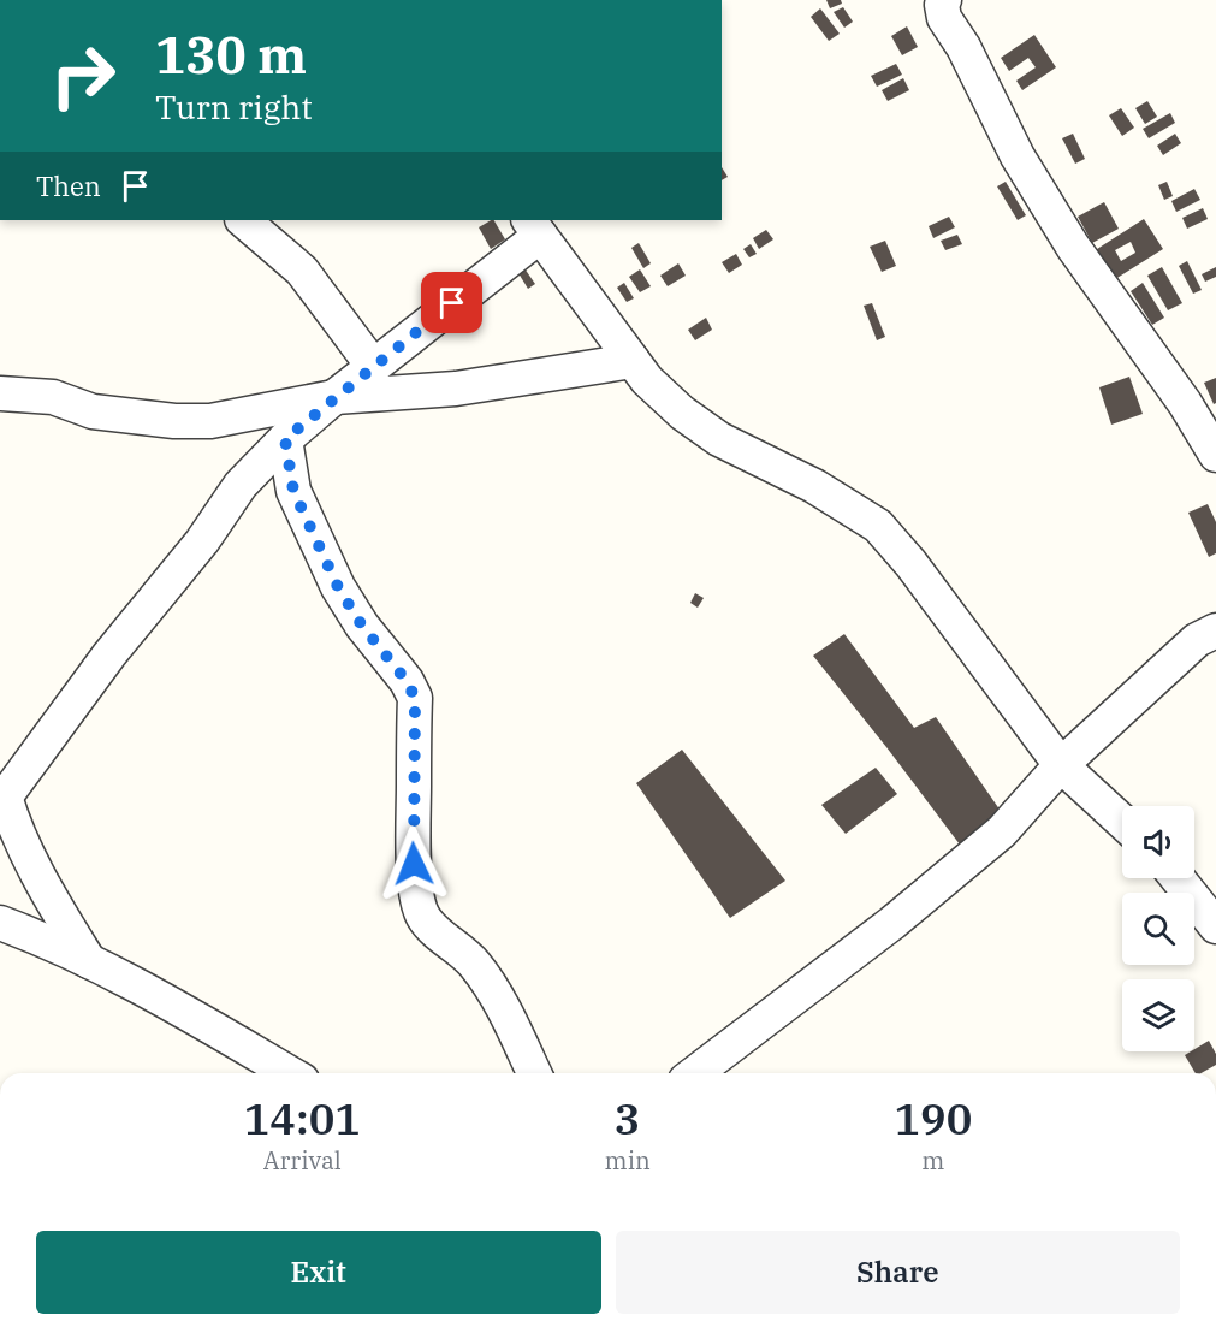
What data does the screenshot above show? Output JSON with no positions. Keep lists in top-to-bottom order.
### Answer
{
  "page": {
    "turn": ["130 m", "Turn right"],
    "then": "Then",
    "eta": [
      "14:01",
      "Arrival",
      "3",
      "min",
      "190",
      "m"
    ],
    "buttons": ["Exit", "Share"]
  }
}
